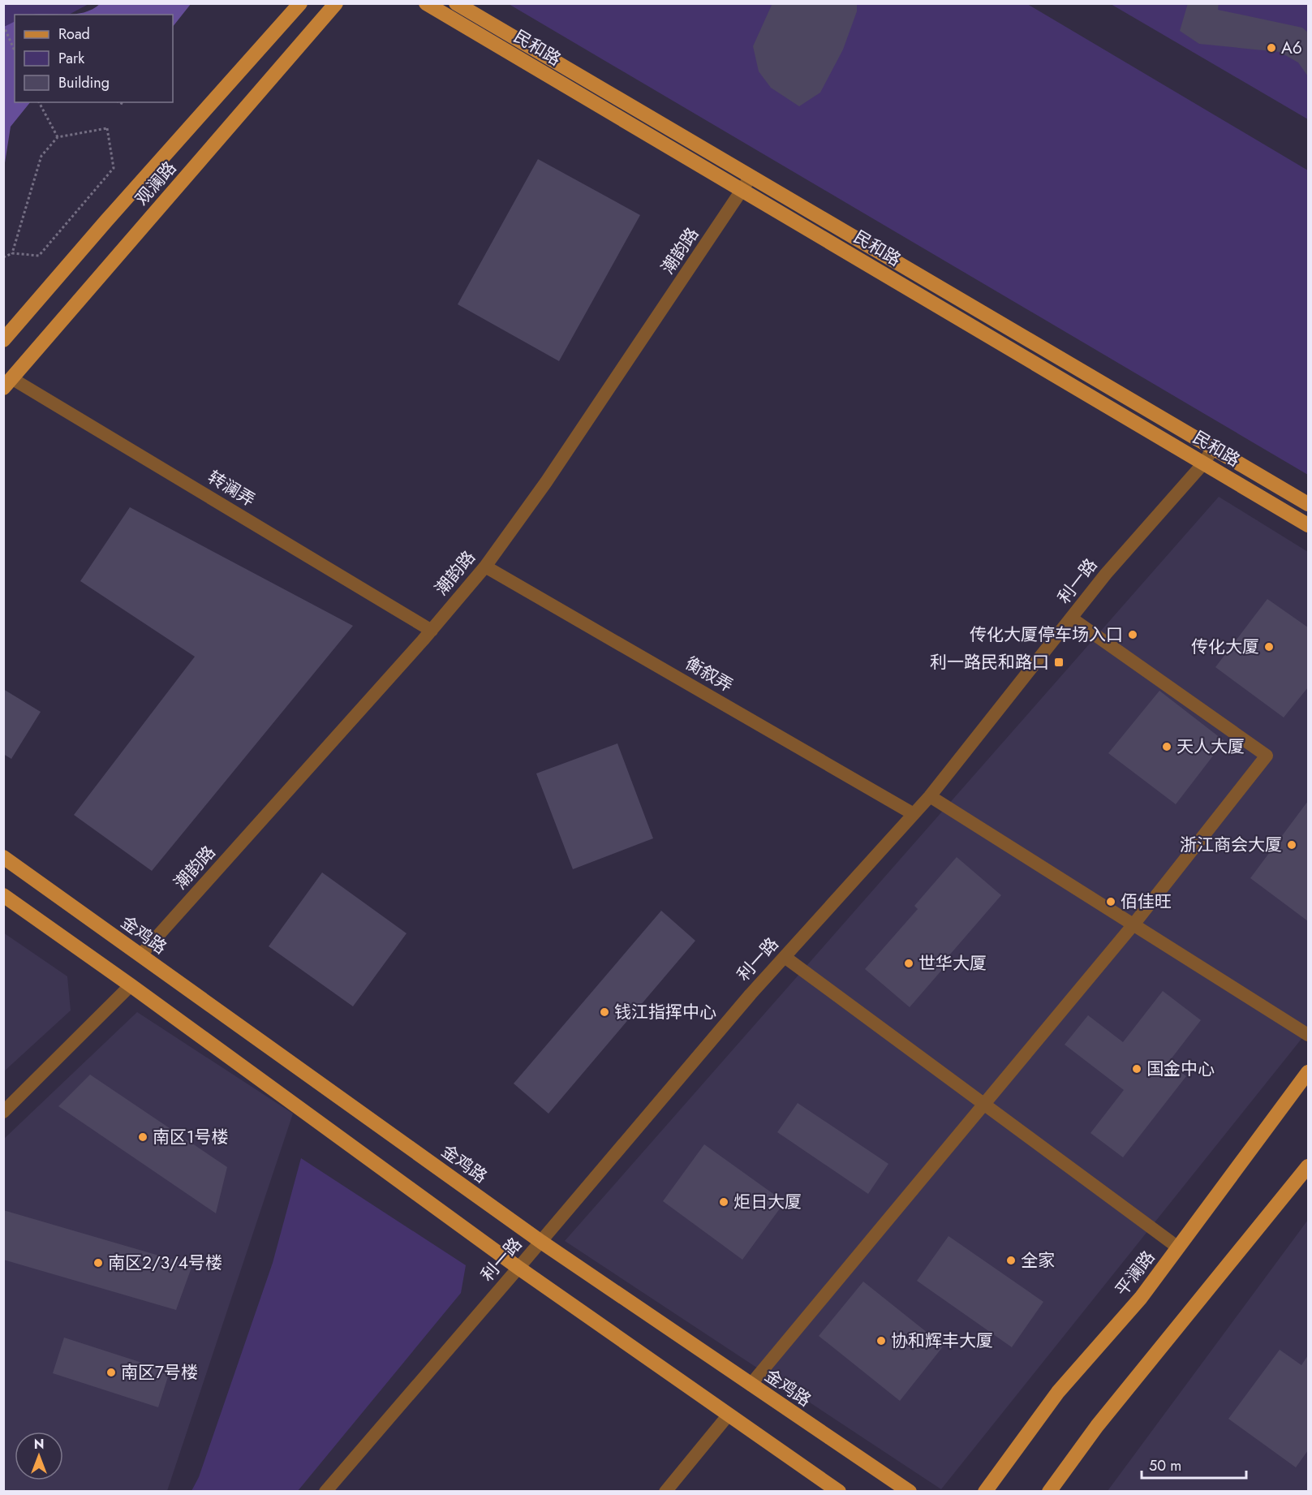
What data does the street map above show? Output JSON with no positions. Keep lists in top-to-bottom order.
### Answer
{
  "streets": {
    "main road": [
      "民和路",
      "观澜路",
      "金鸡路",
      "平澜路"
    ],
    "street": [
      "潮韵路",
      "转澜弄",
      "利一路",
      "衡叙弄"
    ]
  },
  "crossings": [
    ["民和路", "潮韵路"],
    ["民和路", "利一路"],
    ["观澜路", "转澜弄"],
    ["潮韵路", "转澜弄"],
    ["潮韵路", "衡叙弄"],
    ["潮韵路", "金鸡路"],
    ["利一路", "衡叙弄"],
    ["利一路", "金鸡路"]
  ],
  "places": {
    "other": [
      "A6",
      "传化大厦停车场入口",
      "传化大厦",
      "天人大厦",
      "浙江商会大厦",
      "佰佳旺",
      "世华大厦",
      "钱江指挥中心",
      "国金中心",
      "南区1号楼",
      "炬日大厦",
      "全家",
      "南区2/3/4号楼",
      "协和辉丰大厦",
      "南区7号楼"
    ],
    "transit": ["利一路民和路口"]
  },
  "legend": ["Road", "Park", "Building"],
  "scale_bar": "50 m",
  "north": "top"
}
